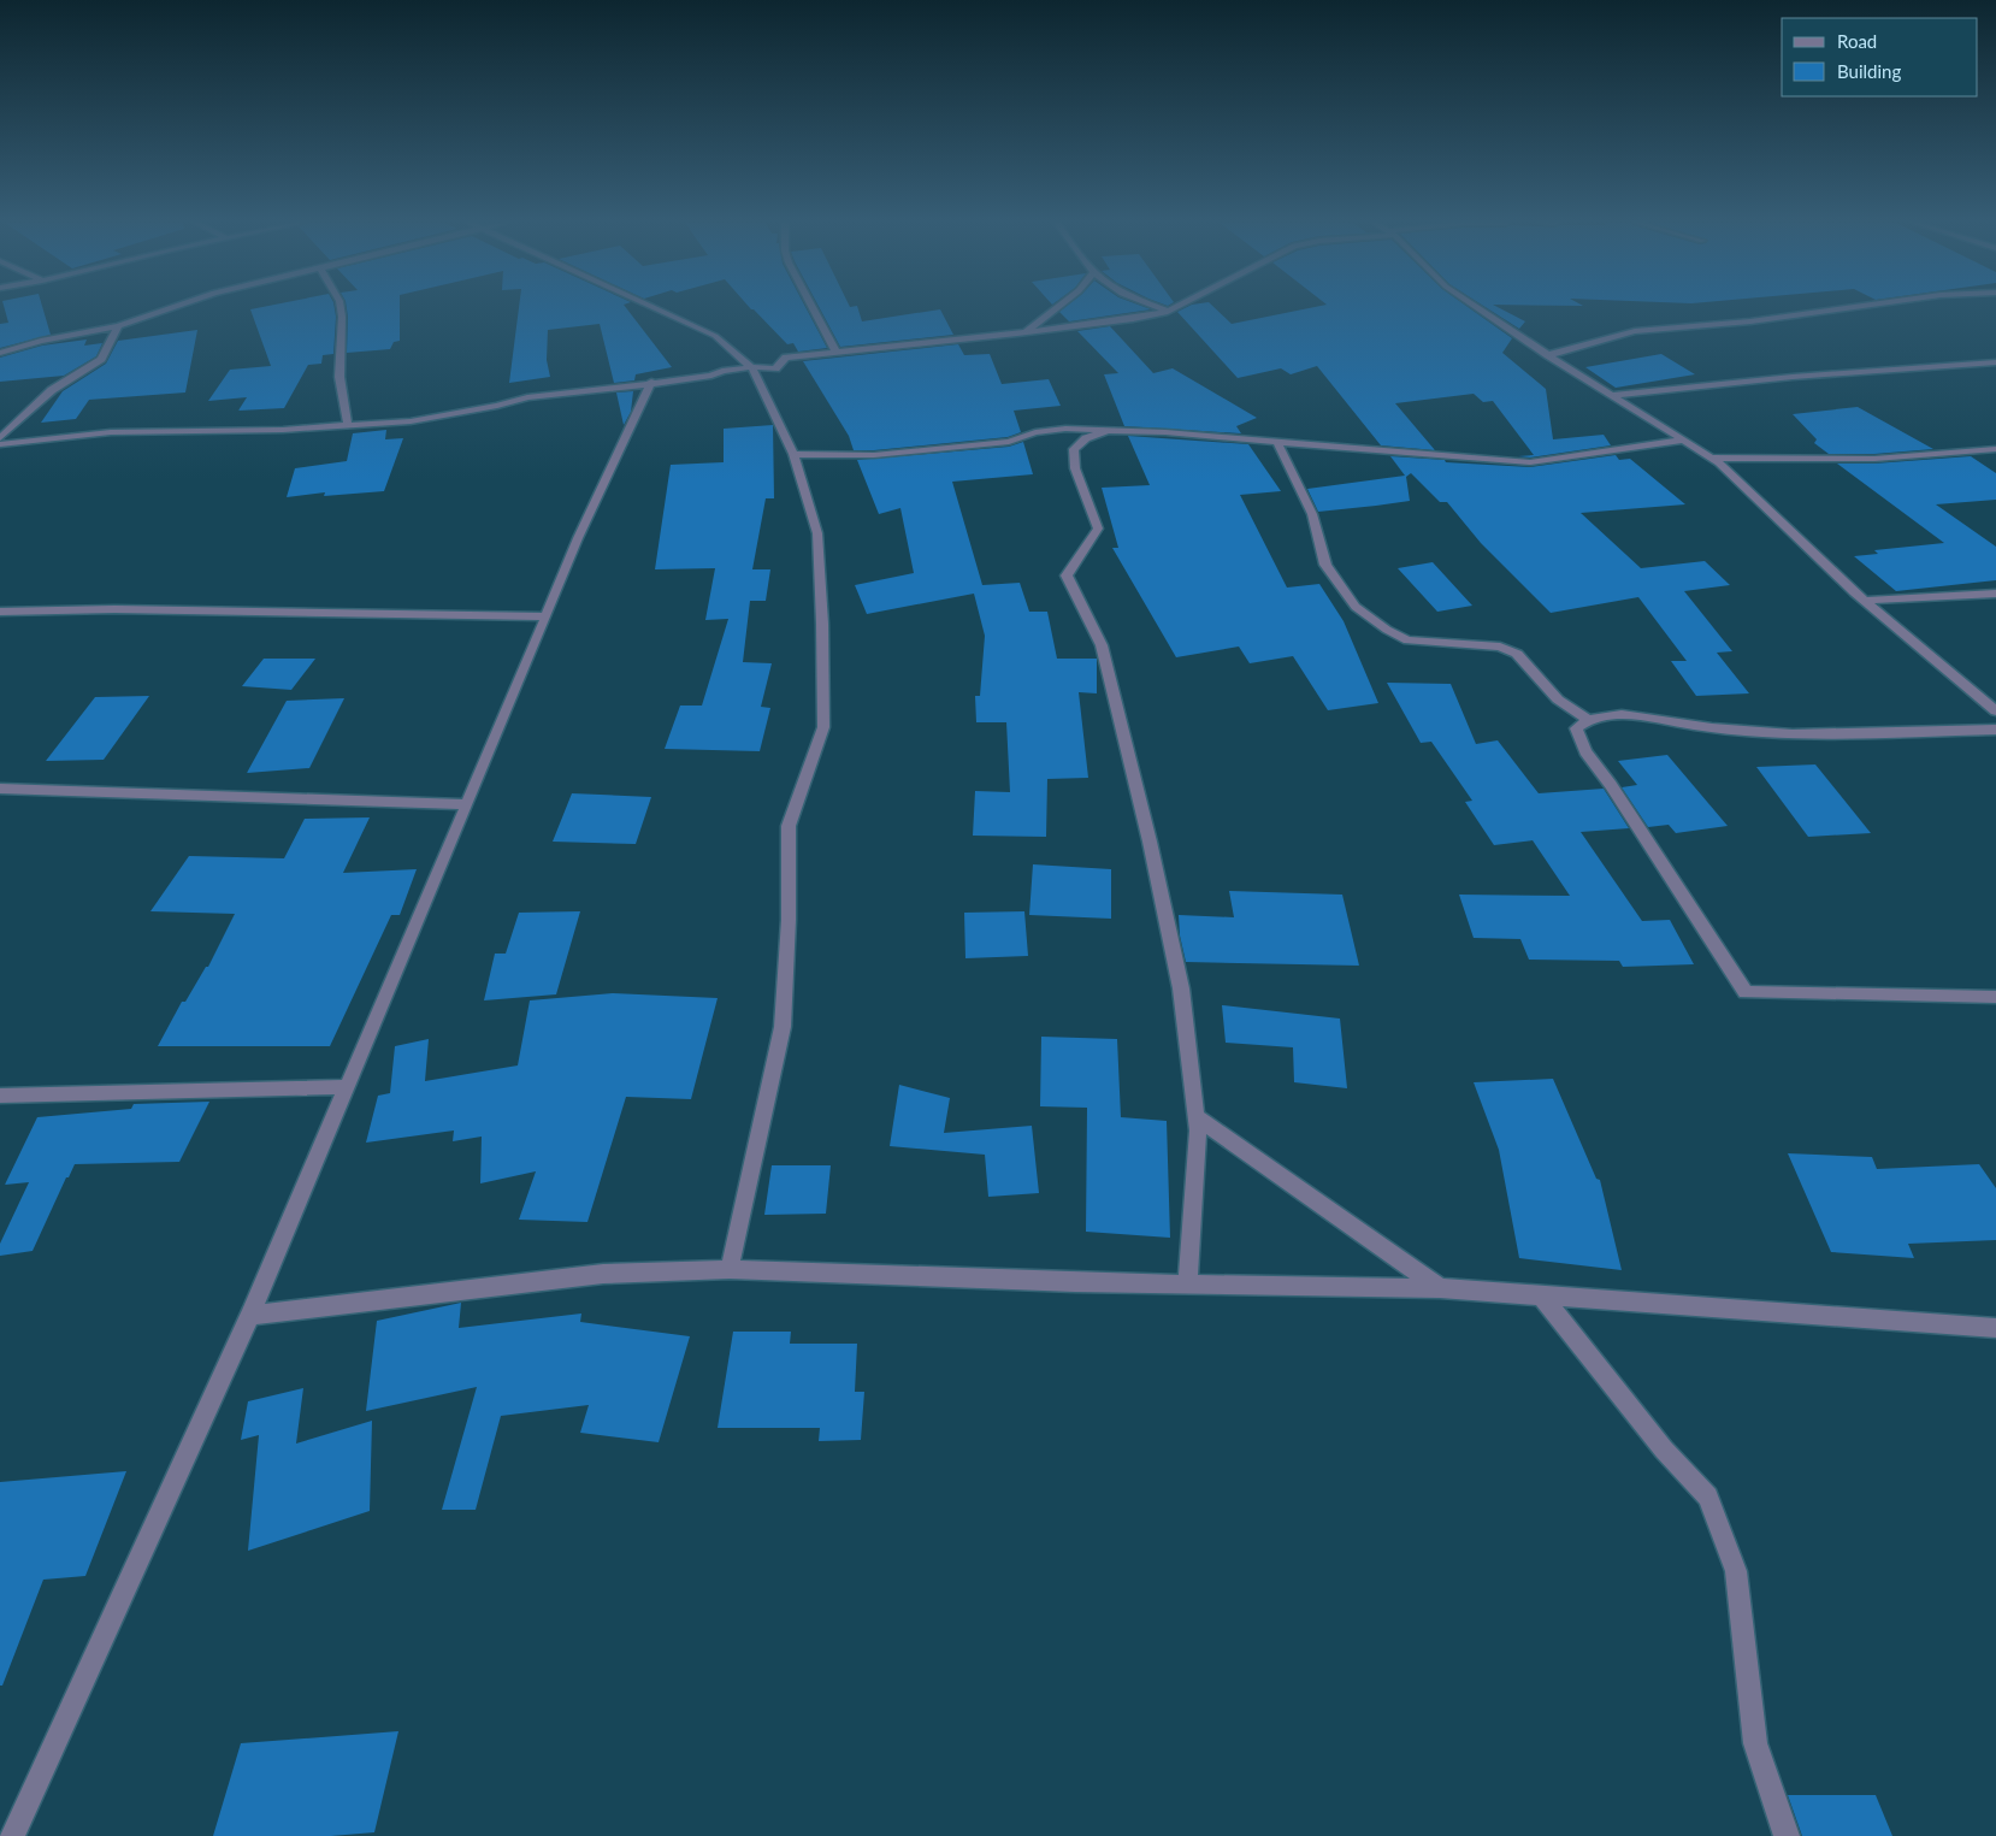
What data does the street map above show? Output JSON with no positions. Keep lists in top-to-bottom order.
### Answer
{
  "legend": ["Road", "Building"]
}
